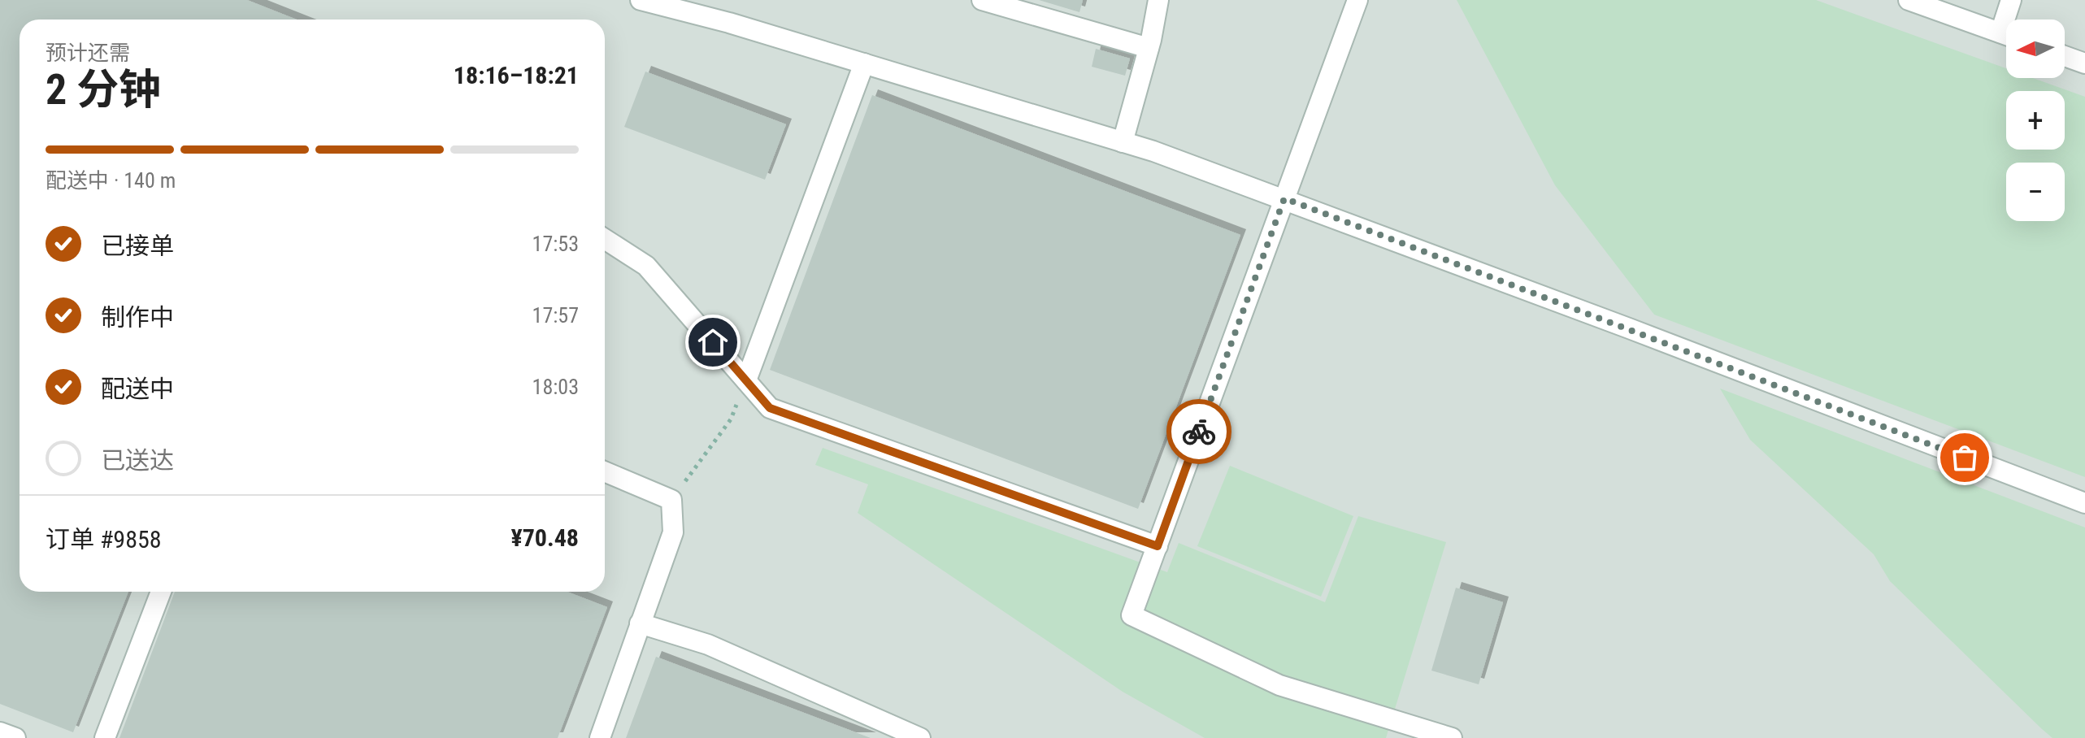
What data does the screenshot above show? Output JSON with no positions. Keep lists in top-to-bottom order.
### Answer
{
  "north": "left",
  "page": {
    "map_buttons": ["+", "−"],
    "heading": ["2 分钟", "预计还需", "18:16–18:21"],
    "panel": ["订单 #9858", "¥70.48"],
    "bar": "配送中 · 140 m",
    "list": [
      ["已接单", "17:53"],
      ["制作中", "17:57"],
      ["配送中", "18:03"],
      "已送达"
    ]
  }
}
